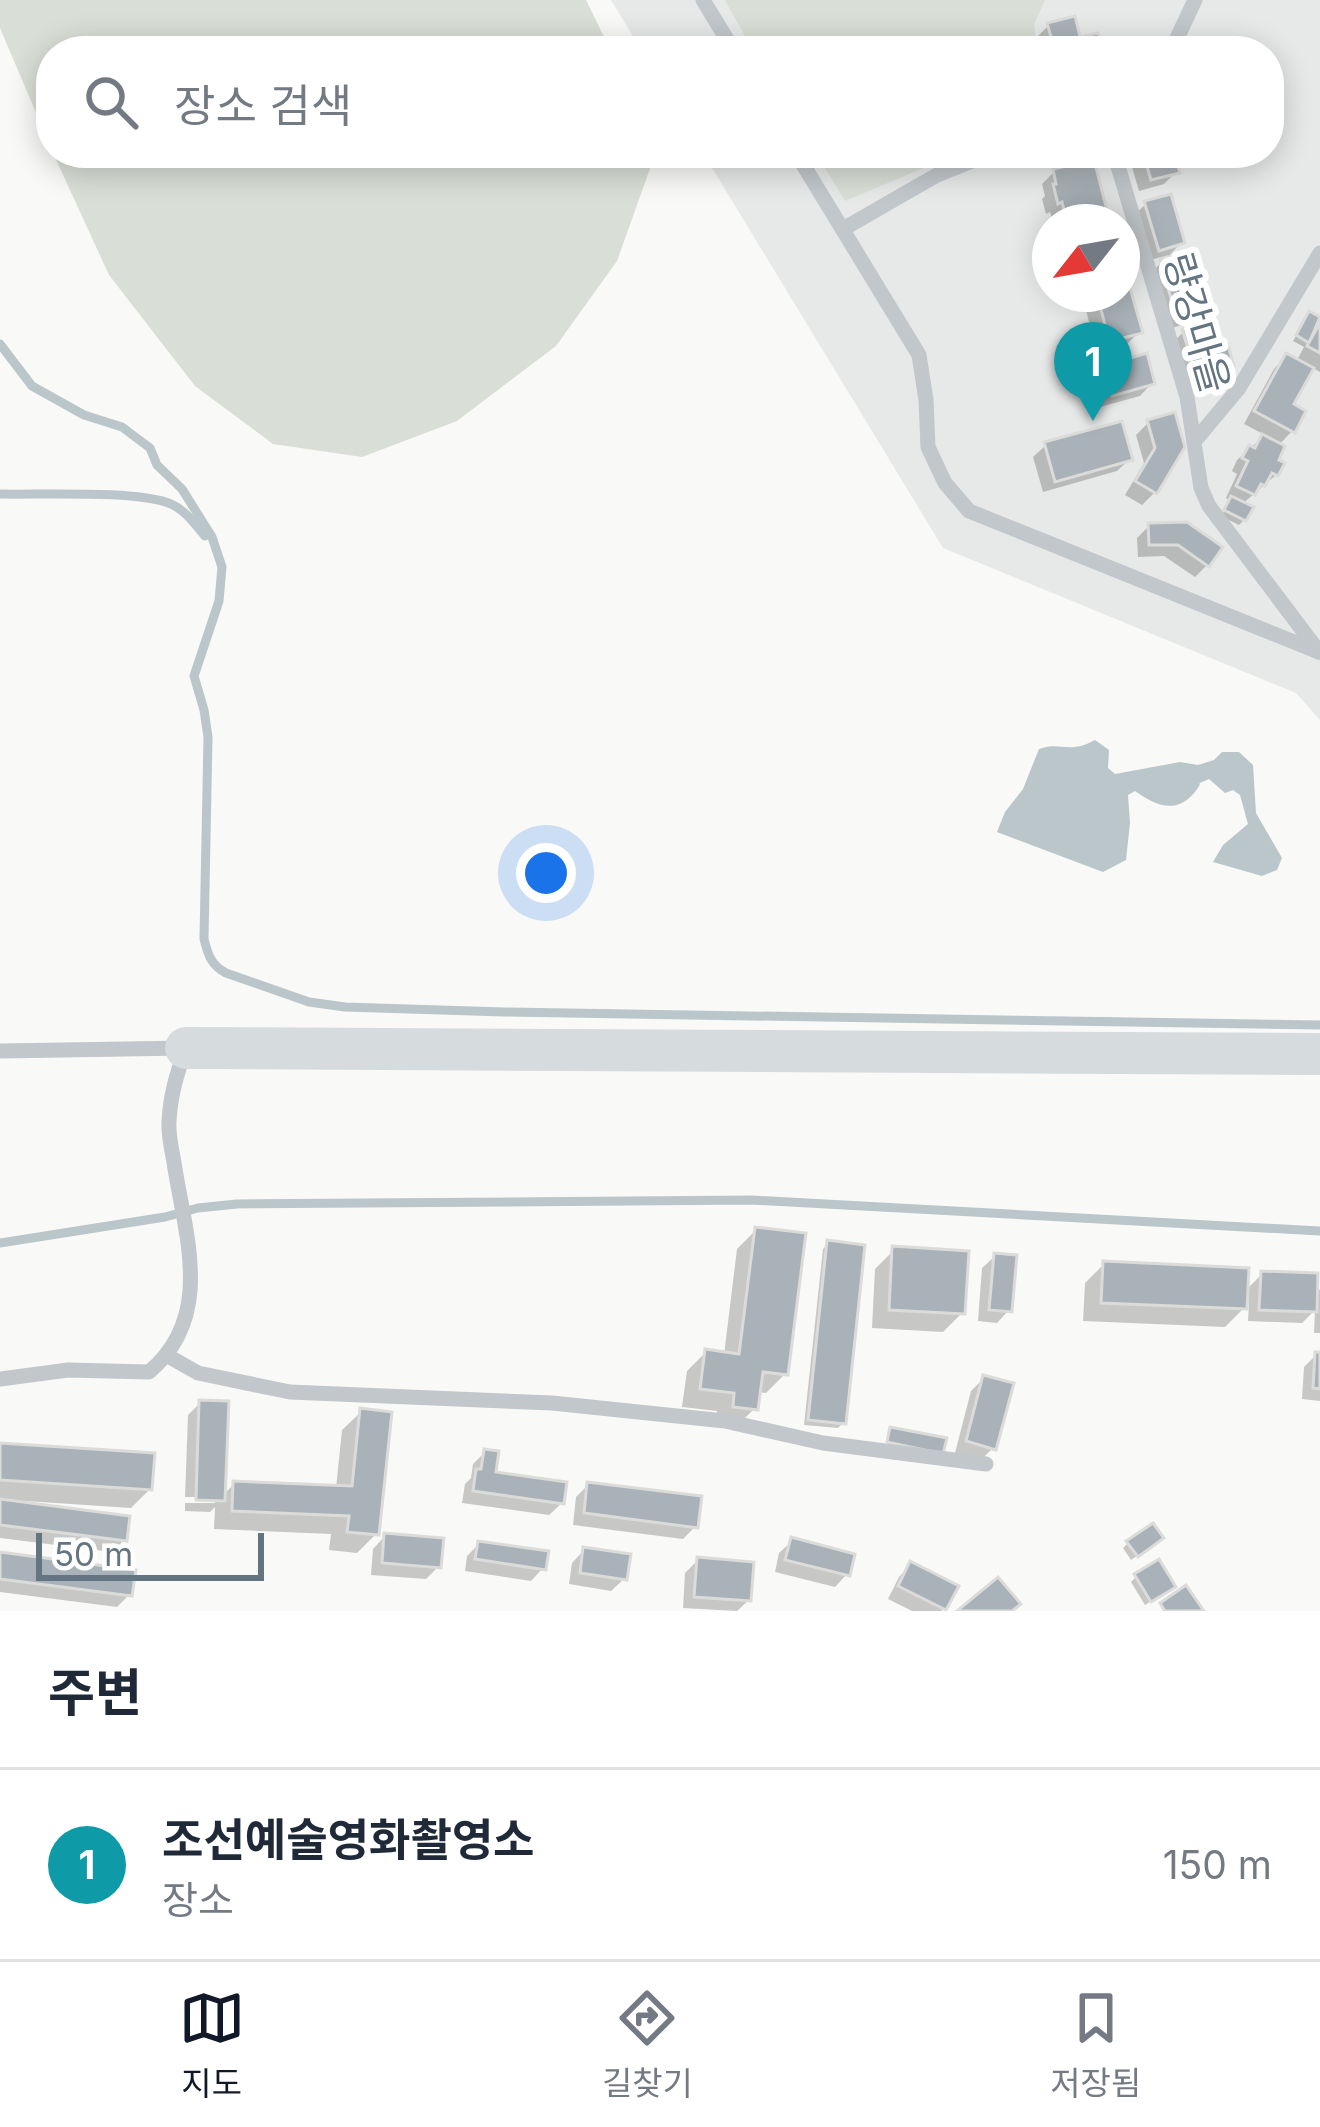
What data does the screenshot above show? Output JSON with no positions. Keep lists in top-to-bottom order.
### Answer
{
  "streets": {
    "lane": ["량강마을"]
  },
  "scale_bar": "50 m",
  "north": "bottom left",
  "page": {
    "search": "장소 검색",
    "pins": "1",
    "scale": "50 m",
    "heading": "주변",
    "list": [
      {
        "mark": "1",
        "name": "조선예술영화촬영소",
        "note": "장소",
        "value": "150 m"
      }
    ],
    "nav": ["지도", "길찾기", "저장됨"]
  }
}
